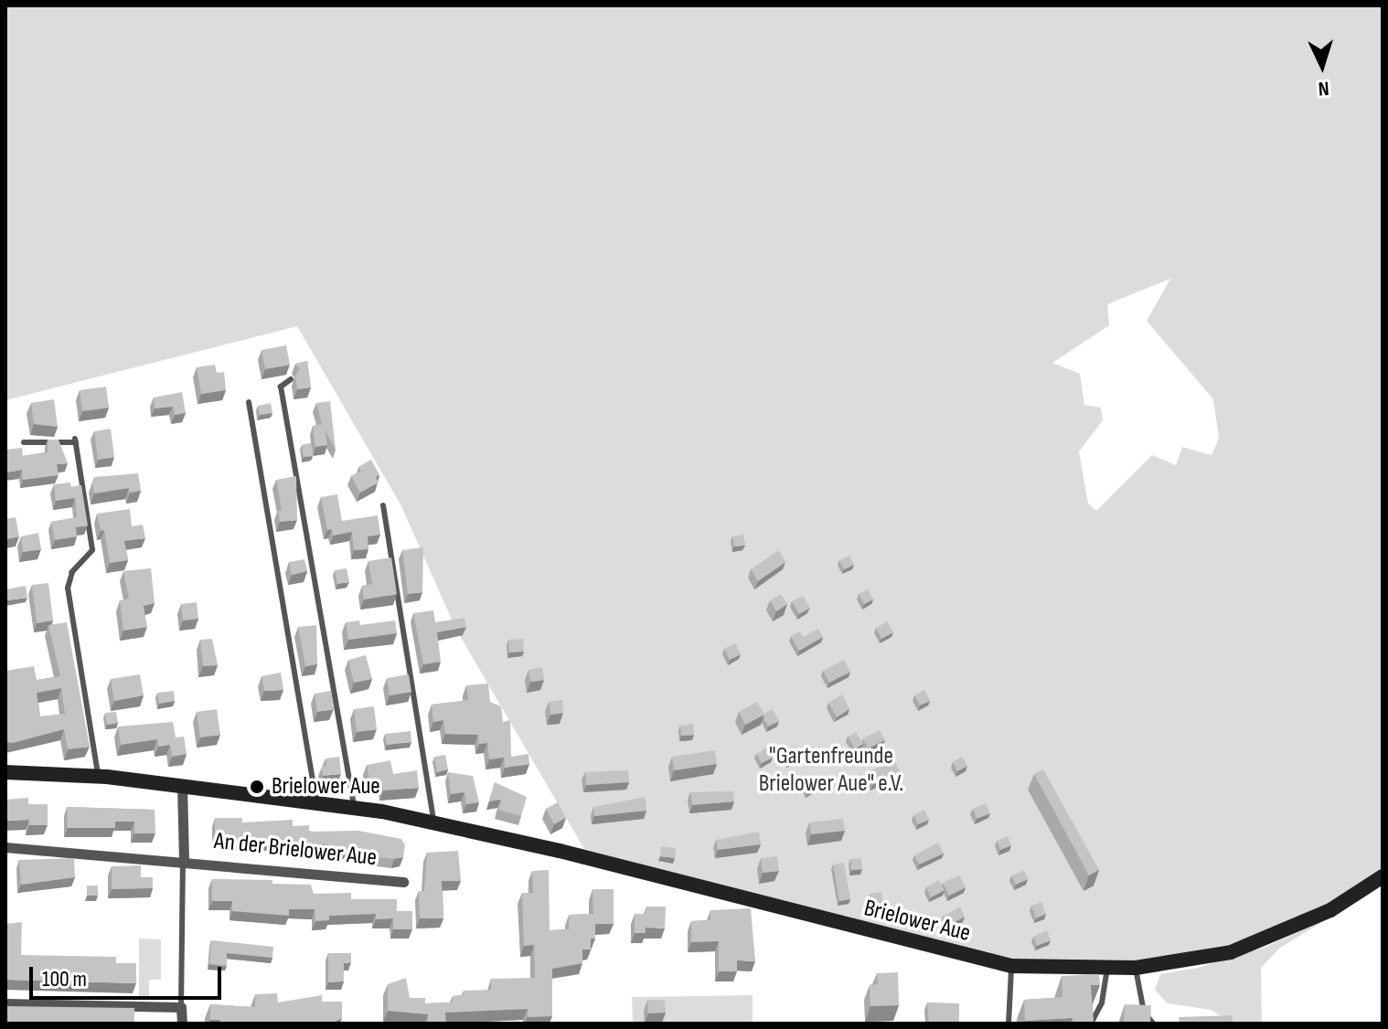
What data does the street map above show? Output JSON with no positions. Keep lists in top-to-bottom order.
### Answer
{
  "streets": {
    "street": ["An der Brielower Aue", "Brielower Aue"]
  },
  "crossings": [
    ["An der Brielower Aue", "Brielower Aue"]
  ],
  "parks": ["\"Gartenfreunde Brielower Aue\" e.V."],
  "places": ["Brielower Aue"],
  "scale_bar": "100 m",
  "north": "bottom"
}
